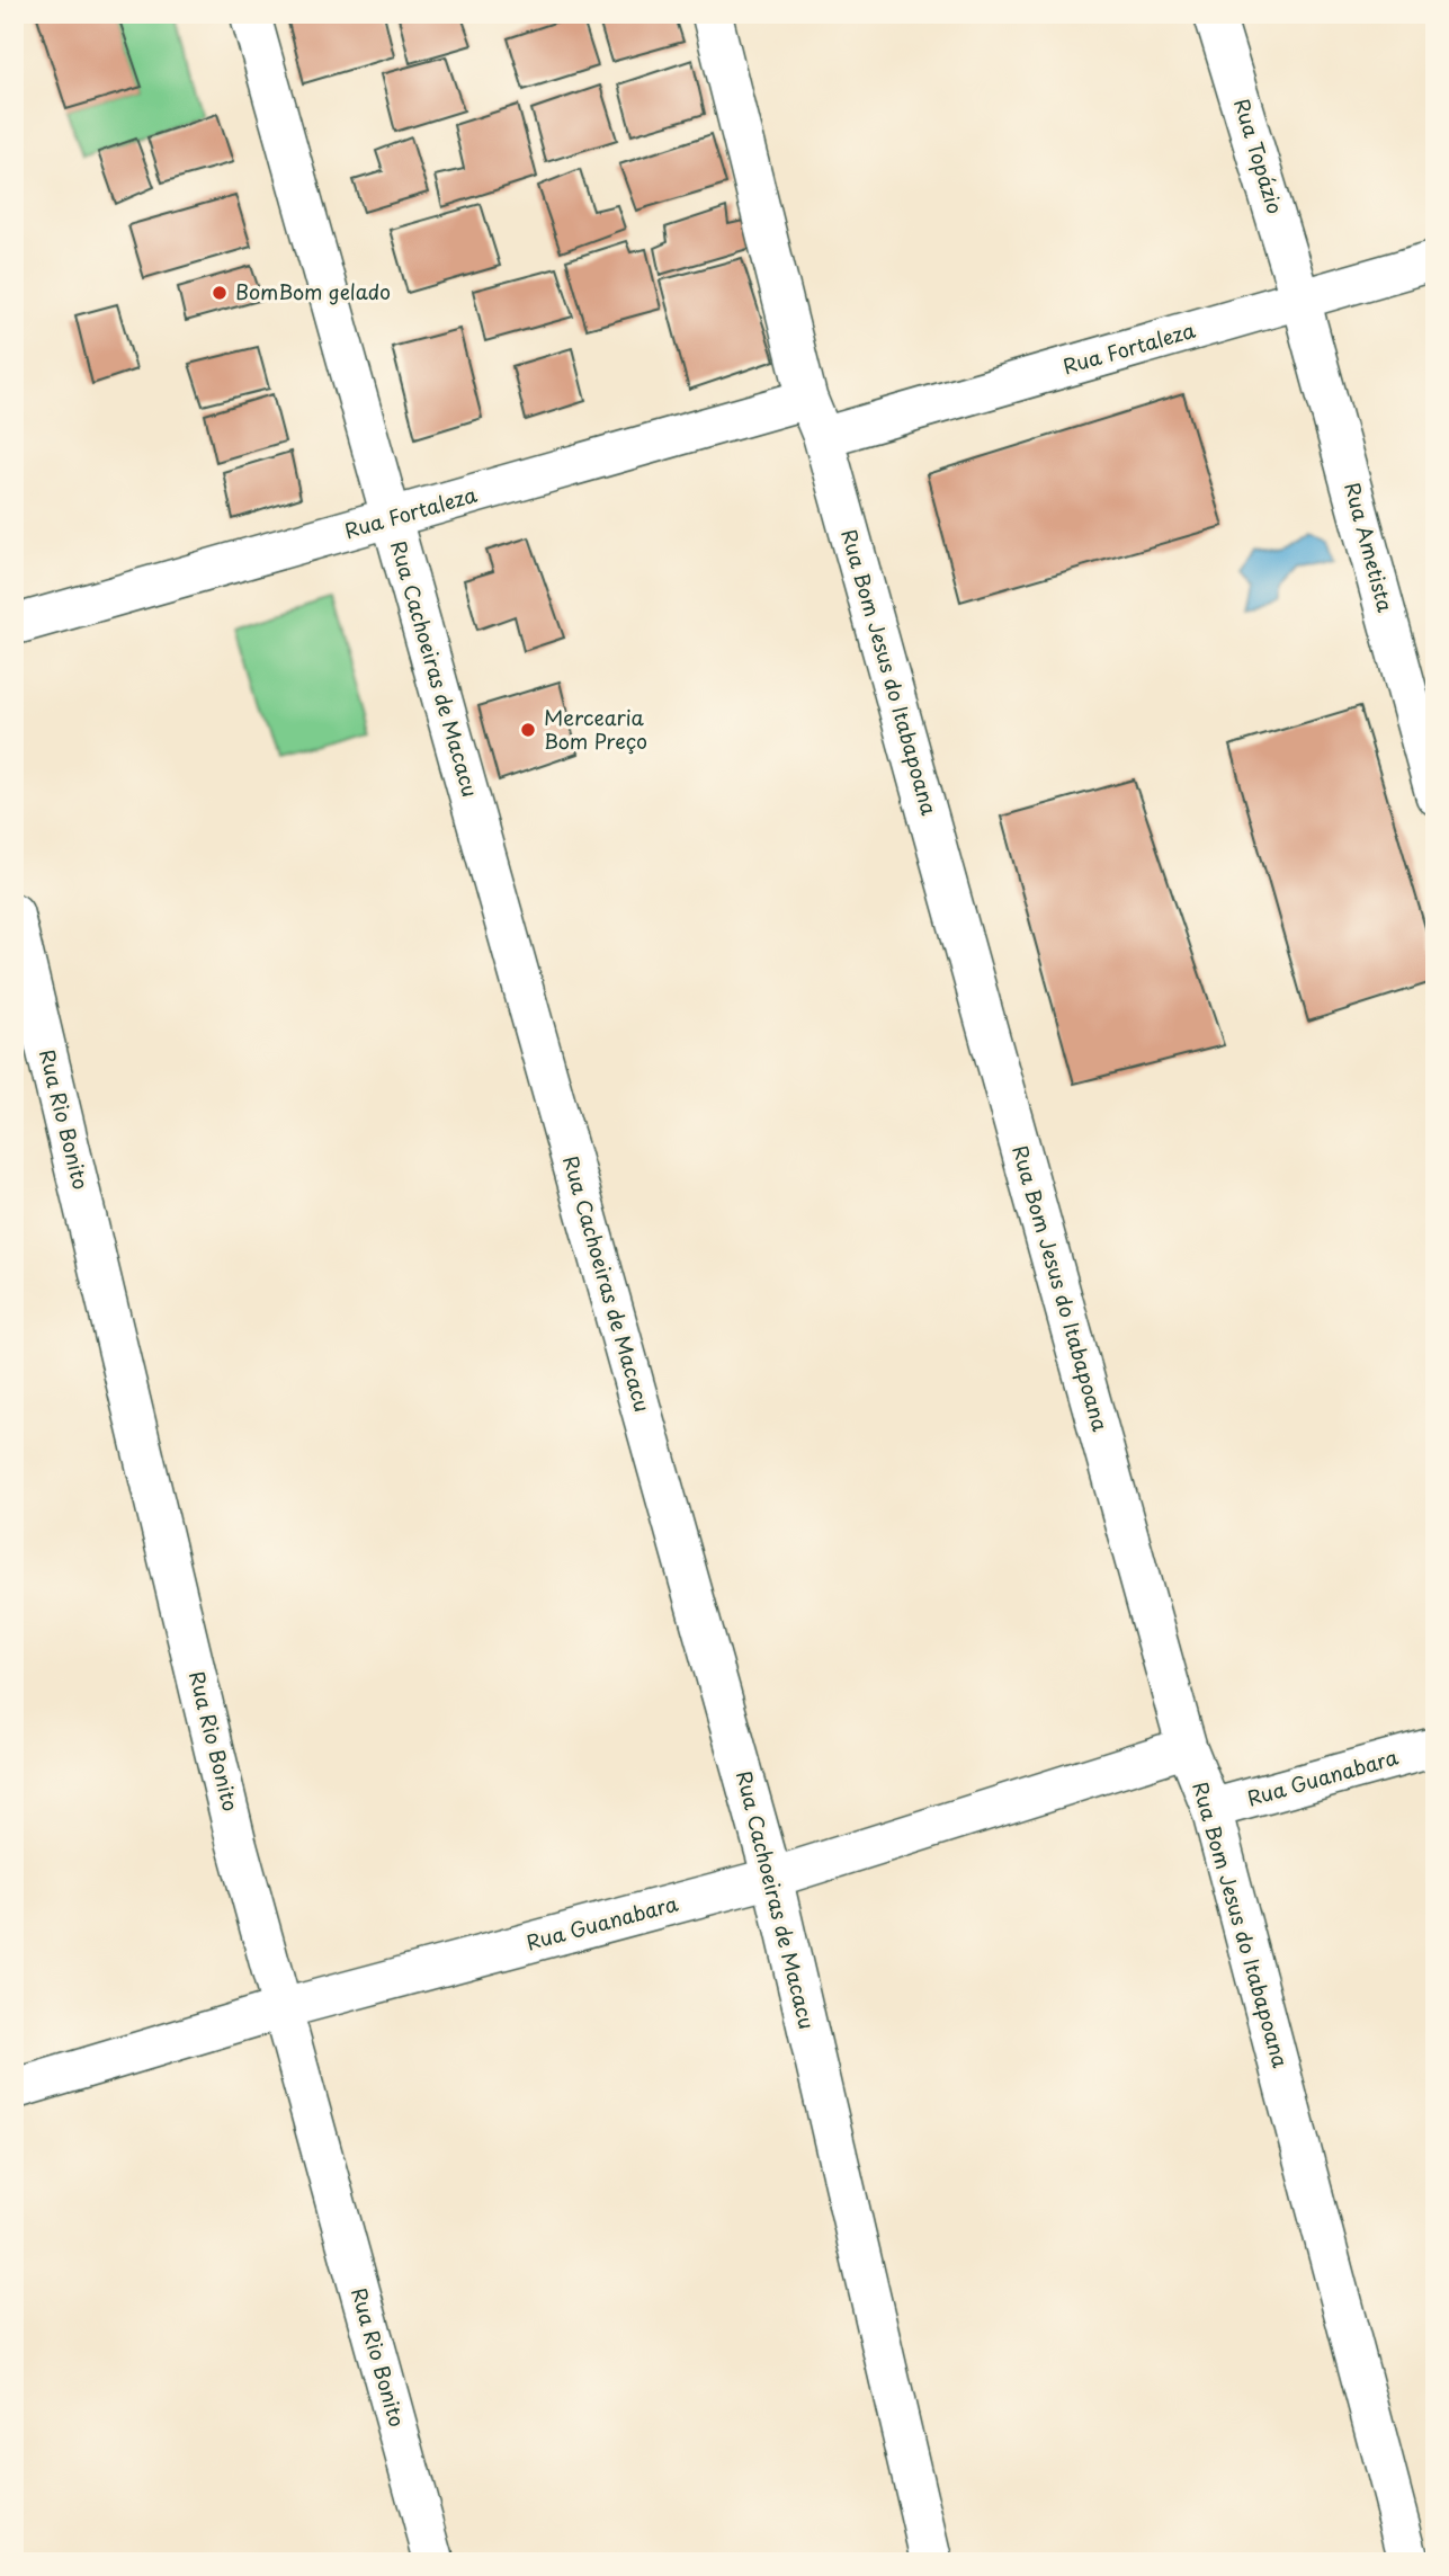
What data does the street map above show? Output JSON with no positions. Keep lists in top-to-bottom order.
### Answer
{
  "streets": {
    "street": [
      "Rua Topázio",
      "Rua Fortaleza",
      "Rua Ametista",
      "Rua Cachoeiras de Macacu",
      "Rua Bom Jesus do Itabapoana",
      "Rua Rio Bonito",
      "Rua Guanabara"
    ]
  },
  "crossings": [
    ["Rua Topázio", "Rua Fortaleza"],
    ["Rua Topázio", "Rua Ametista"],
    ["Rua Fortaleza", "Rua Ametista"],
    ["Rua Fortaleza", "Rua Cachoeiras de Macacu"],
    ["Rua Fortaleza", "Rua Bom Jesus do Itabapoana"],
    ["Rua Cachoeiras de Macacu", "Rua Guanabara"],
    ["Rua Bom Jesus do Itabapoana", "Rua Guanabara"],
    ["Rua Rio Bonito", "Rua Guanabara"]
  ],
  "places": ["BomBom gelado", "Mercearia Bom Preço"]
}
